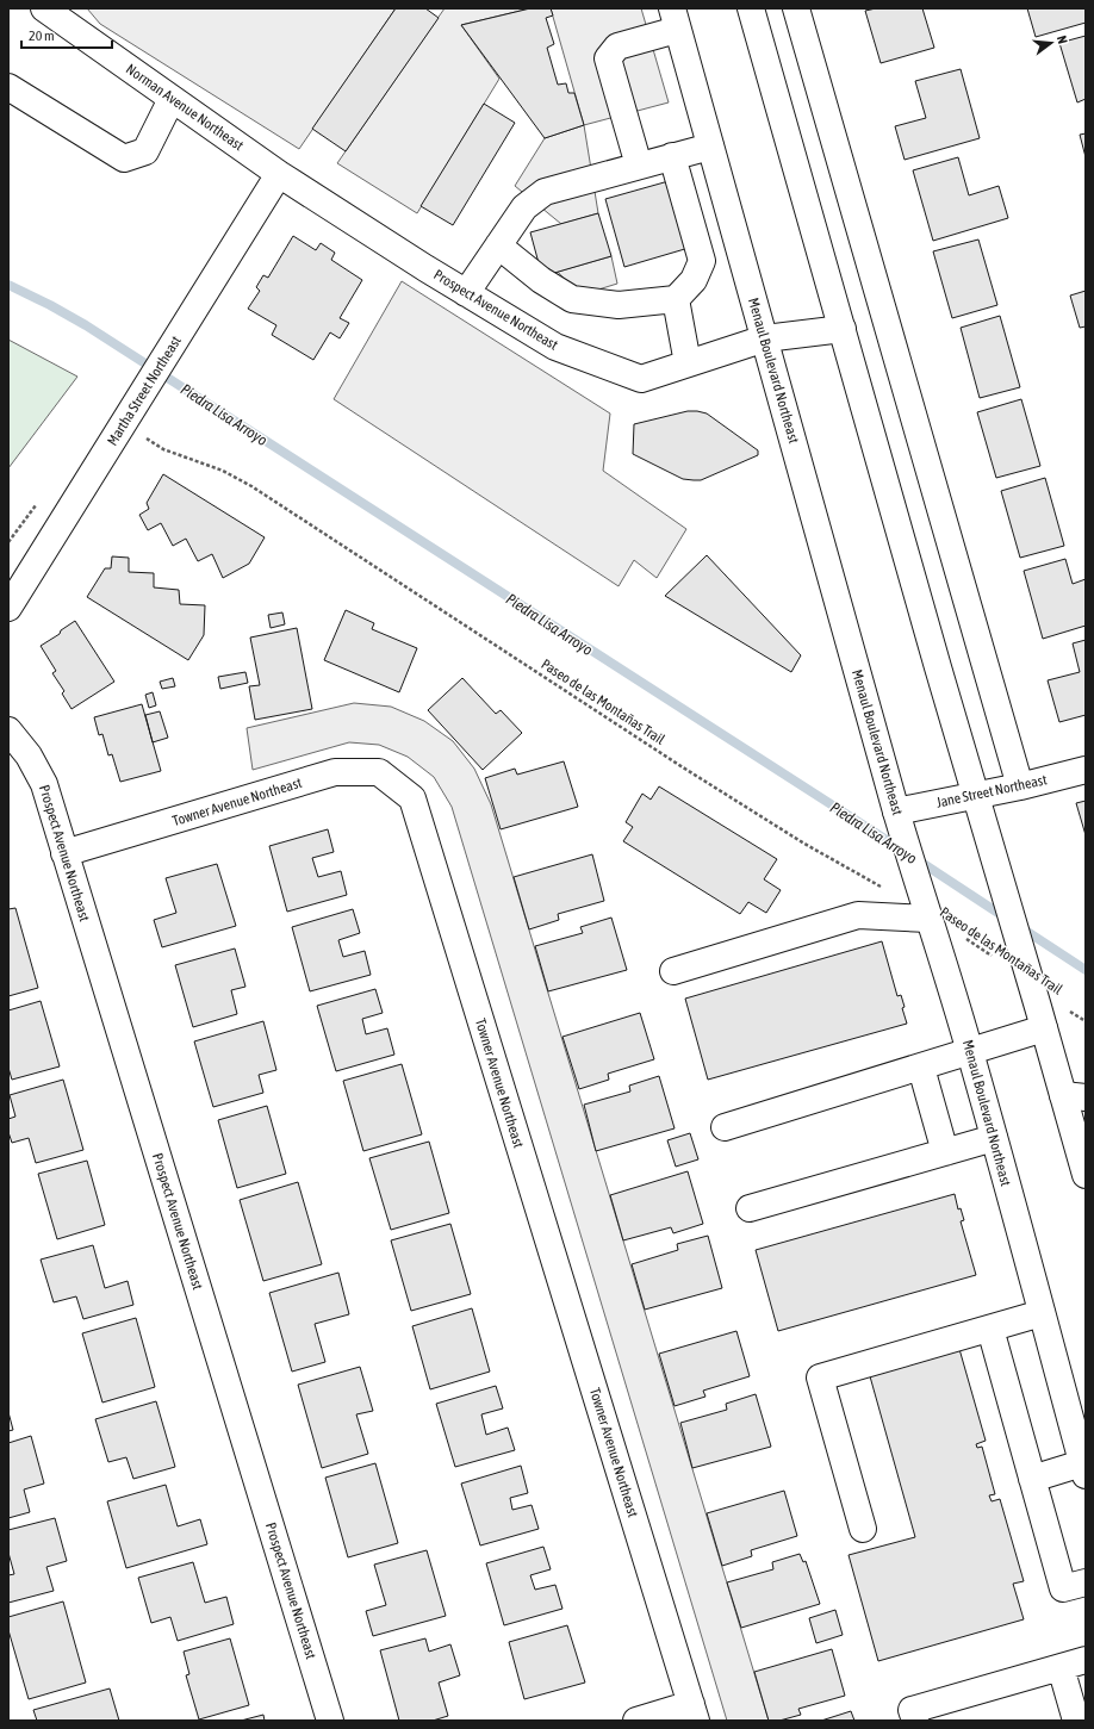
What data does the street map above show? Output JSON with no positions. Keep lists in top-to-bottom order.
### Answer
{
  "streets": {
    "street": [
      "Norman Avenue Northeast",
      "Prospect Avenue Northeast",
      "Menaul Boulevard Northeast",
      "Martha Street Northeast",
      "Jane Street Northeast",
      "Towner Avenue Northeast"
    ],
    "path": ["Paseo de las Montañas Trail"]
  },
  "crossings": [
    ["Norman Avenue Northeast", "Prospect Avenue Northeast"],
    ["Norman Avenue Northeast", "Martha Street Northeast"],
    ["Prospect Avenue Northeast", "Menaul Boulevard Northeast"],
    ["Prospect Avenue Northeast", "Martha Street Northeast"],
    ["Prospect Avenue Northeast", "Towner Avenue Northeast"],
    ["Menaul Boulevard Northeast", "Jane Street Northeast"],
    ["Martha Street Northeast", "Paseo de las Montañas Trail"]
  ],
  "water": ["Piedra Lisa Arroyo"],
  "scale_bar": "20 m",
  "north": "right"
}
